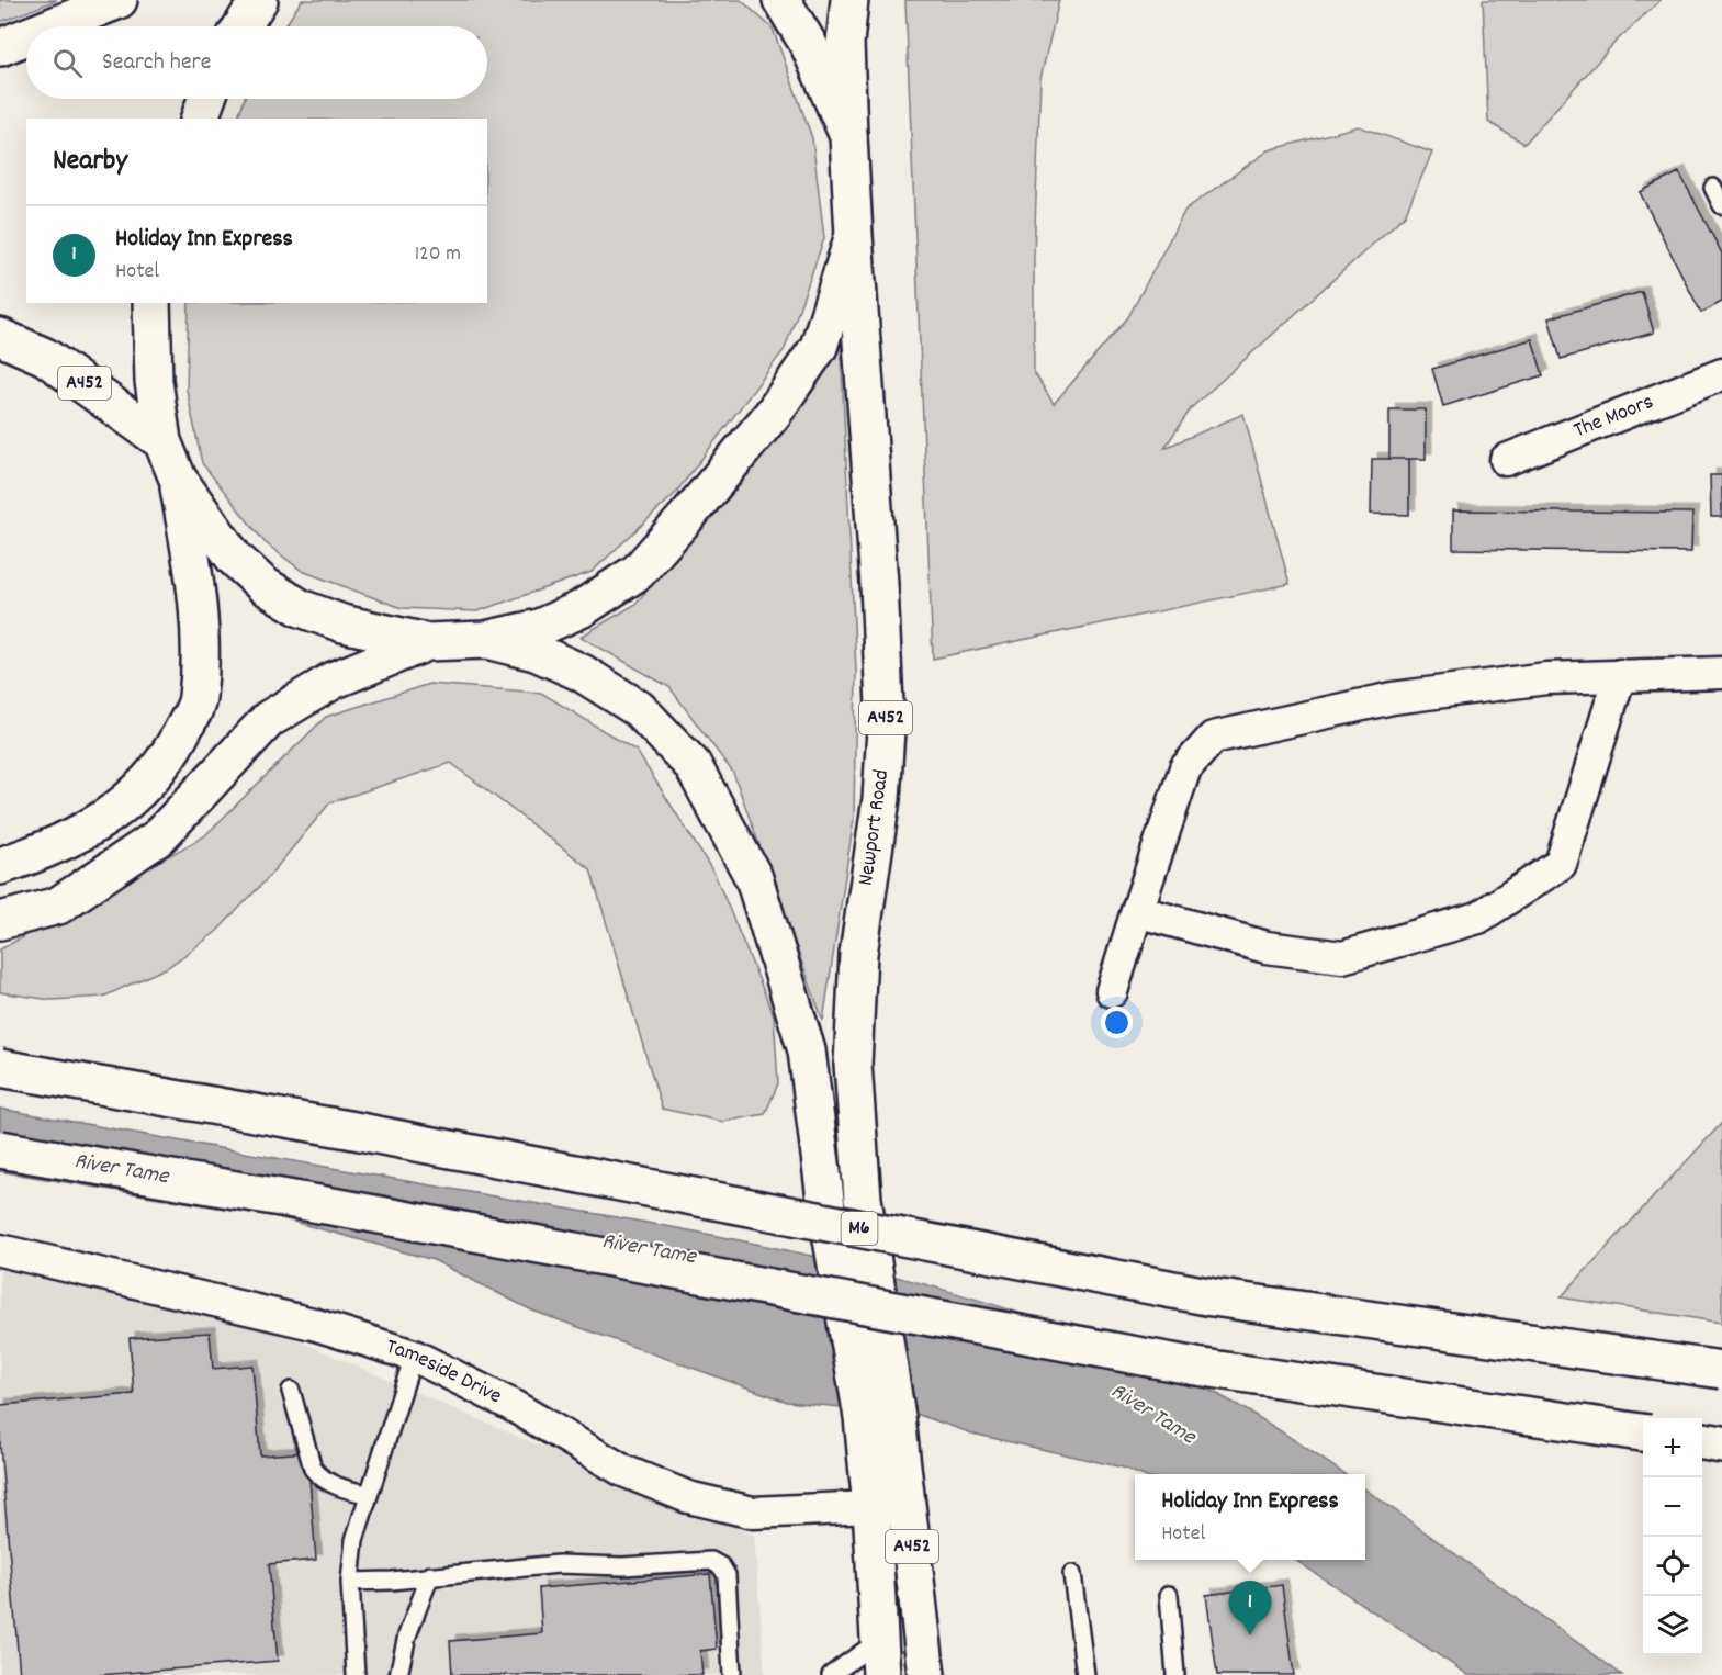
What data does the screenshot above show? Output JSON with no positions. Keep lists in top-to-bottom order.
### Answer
{
  "streets": {
    "main road": ["A452", "Newport Road", "M6"],
    "street": ["The Moors", "Tameside Drive"]
  },
  "crossings": [
    ["A452", "Newport Road"],
    ["A452", "Tameside Drive"]
  ],
  "water": ["River Tame"],
  "page": {
    "search": "Search here",
    "heading": "Nearby",
    "list": [
      {
        "mark": "1",
        "name": "Holiday Inn Express",
        "note": "Hotel",
        "value": "120 m"
      }
    ],
    "map_buttons": ["+", "−"],
    "popup": ["Holiday Inn Express", "Hotel"],
    "pins": "1"
  }
}
